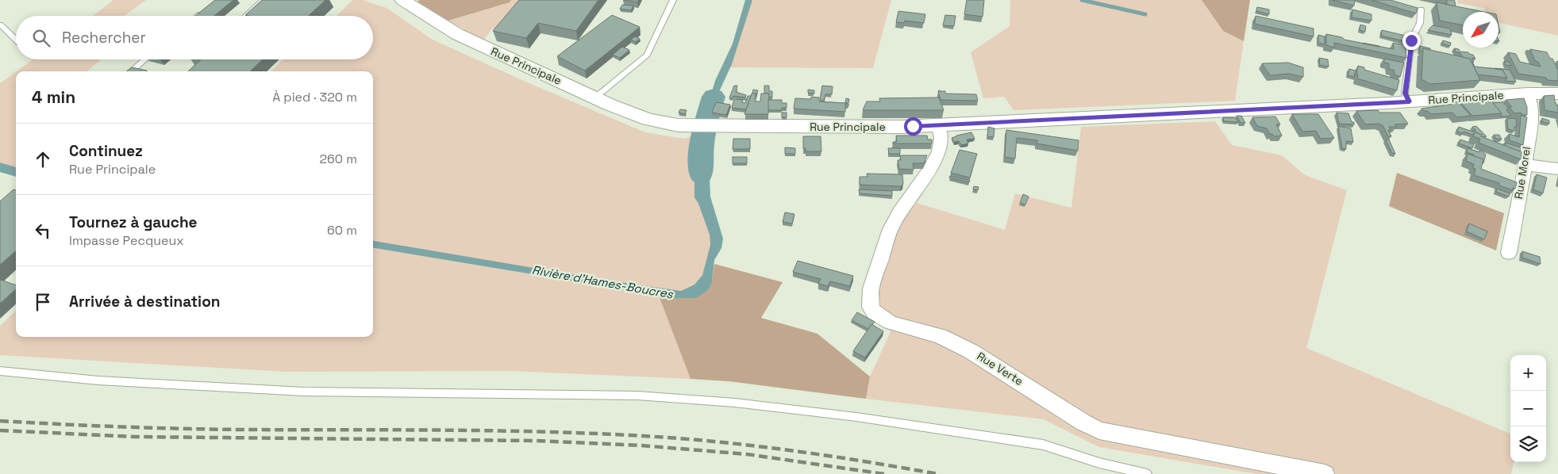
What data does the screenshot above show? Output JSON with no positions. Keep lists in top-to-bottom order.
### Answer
{
  "streets": {
    "street": ["Rue Principale", "Rue Morel", "Rue Verte"]
  },
  "crossings": [
    ["Rue Principale", "Rue Morel"],
    ["Rue Principale", "Rue Verte"]
  ],
  "water": ["Rivière d'Hames-Boucres"],
  "north": "bottom left",
  "page": {
    "search": "Rechercher",
    "heading": ["4 min", "À pied · 320 m"],
    "list": [
      ["Continuez", "Rue Principale", "260 m"],
      ["Tournez à gauche", "Impasse Pecqueux", "60 m"],
      "Arrivée à destination"
    ],
    "map_buttons": ["+", "−"]
  }
}
